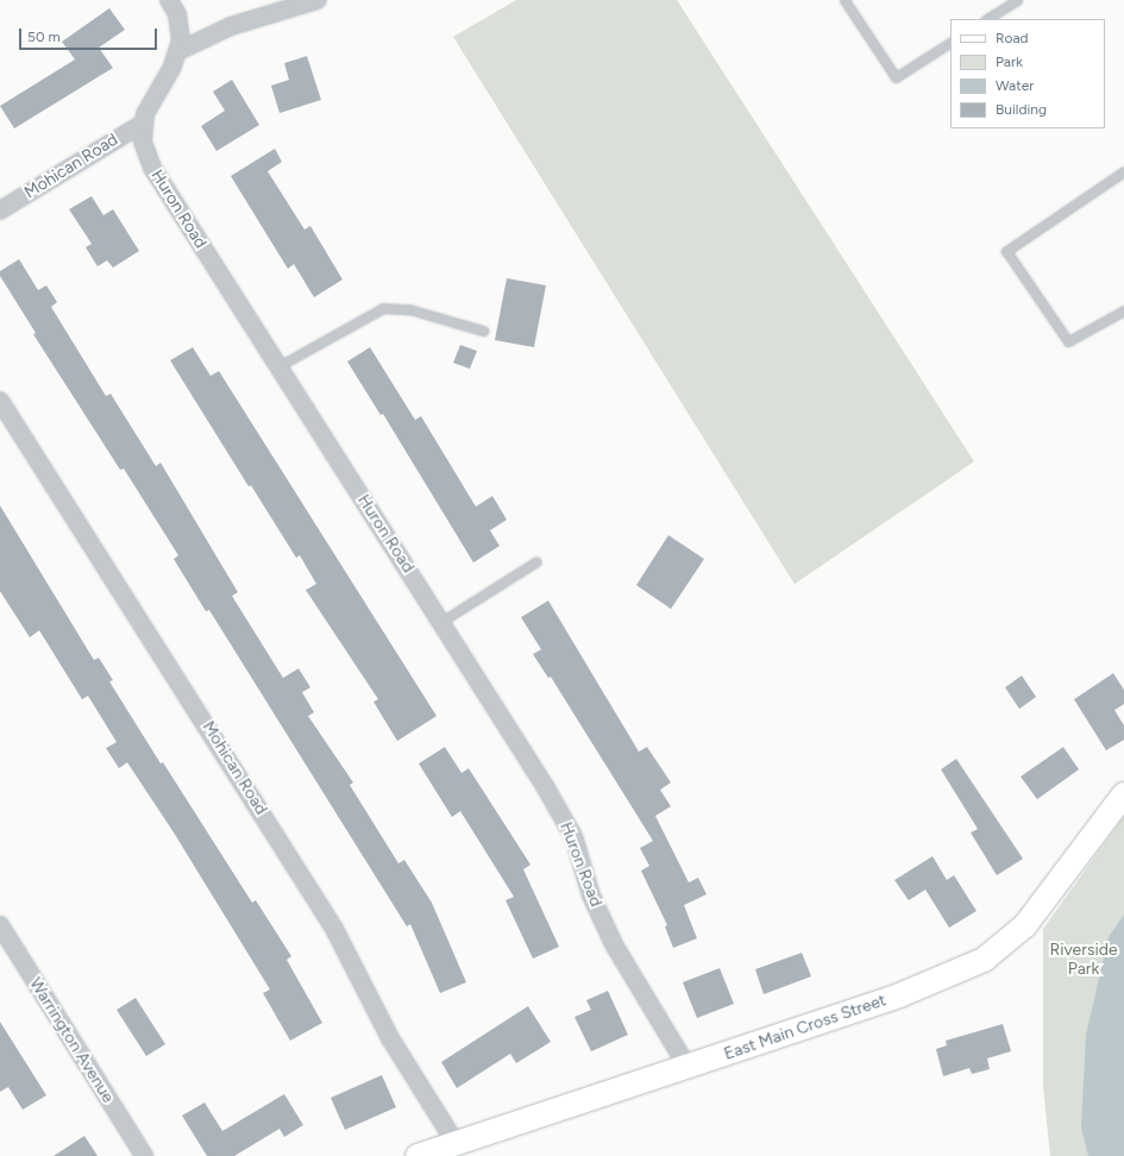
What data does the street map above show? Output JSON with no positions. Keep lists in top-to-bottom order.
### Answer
{
  "streets": {
    "main road": ["East Main Cross Street"],
    "street": ["Mohican Road", "Huron Road", "Warrington Avenue"]
  },
  "crossings": [
    ["Mohican Road", "Huron Road"],
    ["Mohican Road", "East Main Cross Street"],
    ["Huron Road", "East Main Cross Street"]
  ],
  "parks": ["Riverside Park"],
  "legend": [
    "Road",
    "Park",
    "Water",
    "Building"
  ],
  "scale_bar": "50 m"
}
